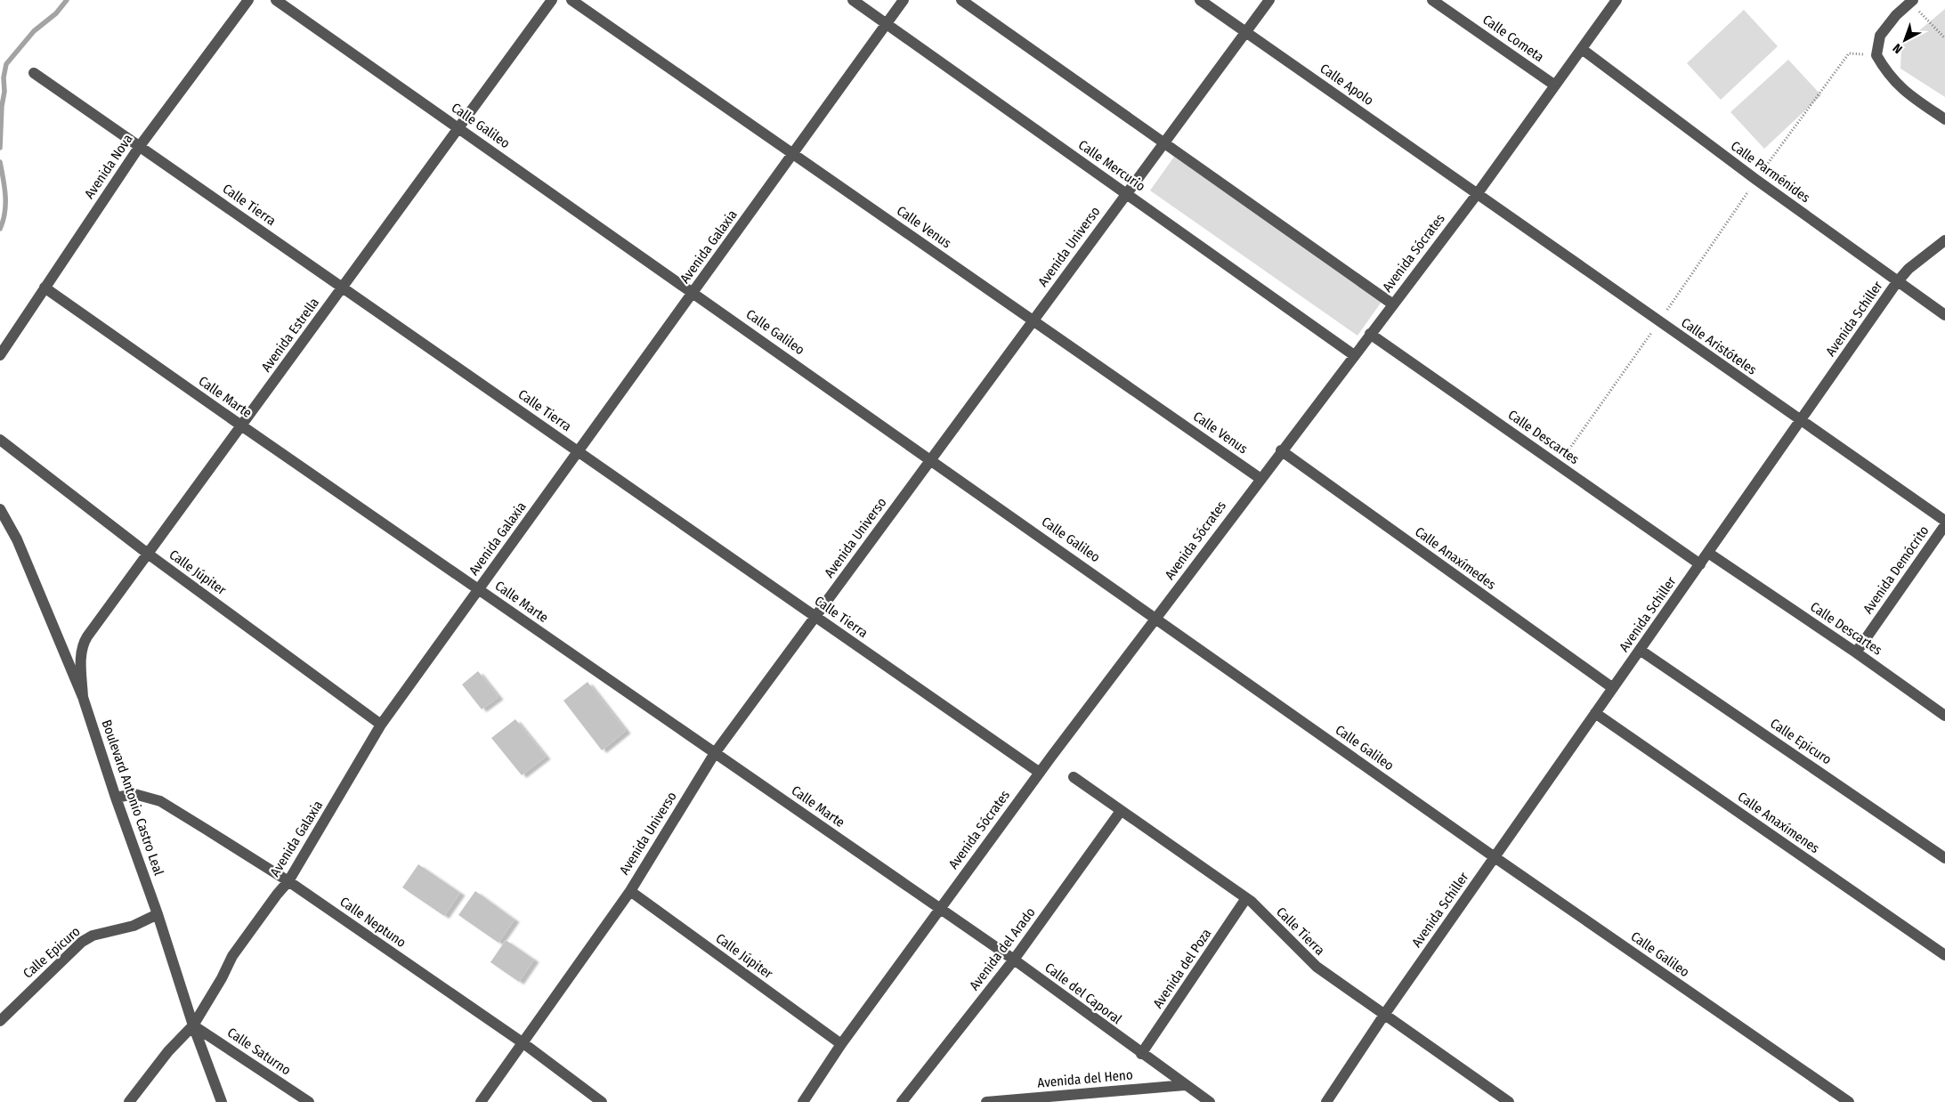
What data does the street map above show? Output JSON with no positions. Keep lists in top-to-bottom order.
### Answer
{
  "streets": {
    "street": [
      "Calle Cometa",
      "Calle Apolo",
      "Calle Galileo",
      "Calle Mercurio",
      "Avenida Nova",
      "Calle Parménides",
      "Calle Tierra",
      "Calle Venus",
      "Avenida Galaxia",
      "Avenida Universo",
      "Avenida Sócrates",
      "Avenida Schiller",
      "Avenida Estrella",
      "Calle Aristóteles",
      "Calle Marte",
      "Calle Descartes",
      "Calle Anaxímedes",
      "Avenida Demócrito",
      "Calle Júpiter",
      "Calle Epicuro",
      "Boulevard Antonio Castro Leal",
      "Calle Anaxímenes",
      "Calle Neptuno",
      "Avenida del Arado",
      "Avenida del Poza",
      "Calle del Caporal",
      "Calle Saturno",
      "Avenida del Heno"
    ]
  },
  "crossings": [
    ["Calle Cometa", "Avenida Sócrates"],
    ["Calle Apolo", "Avenida Universo"],
    ["Calle Apolo", "Avenida Sócrates"],
    ["Calle Apolo", "Calle Aristóteles"],
    ["Calle Galileo", "Avenida Galaxia"],
    ["Calle Galileo", "Avenida Universo"],
    ["Calle Galileo", "Avenida Sócrates"],
    ["Calle Galileo", "Avenida Schiller"],
    ["Calle Galileo", "Avenida Estrella"],
    ["Calle Mercurio", "Avenida Galaxia"],
    ["Calle Mercurio", "Avenida Universo"],
    ["Calle Mercurio", "Avenida Sócrates"],
    ["Avenida Nova", "Calle Tierra"],
    ["Avenida Nova", "Calle Marte"],
    ["Calle Parménides", "Avenida Sócrates"],
    ["Calle Parménides", "Avenida Schiller"],
    ["Calle Tierra", "Avenida Galaxia"],
    ["Calle Tierra", "Avenida Universo"],
    ["Calle Tierra", "Avenida Sócrates"],
    ["Calle Tierra", "Avenida Schiller"],
    ["Calle Tierra", "Avenida Estrella"],
    ["Calle Tierra", "Avenida del Arado"],
    ["Calle Tierra", "Avenida del Poza"],
    ["Calle Venus", "Avenida Galaxia"],
    ["Calle Venus", "Avenida Universo"],
    ["Calle Venus", "Avenida Sócrates"],
    ["Avenida Galaxia", "Calle Marte"],
    ["Avenida Galaxia", "Calle Júpiter"],
    ["Avenida Galaxia", "Boulevard Antonio Castro Leal"],
    ["Avenida Galaxia", "Calle Neptuno"],
    ["Avenida Galaxia", "Calle Saturno"],
    ["Avenida Universo", "Calle Marte"],
    ["Avenida Universo", "Calle Júpiter"],
    ["Avenida Universo", "Calle Neptuno"],
    ["Avenida Sócrates", "Calle Aristóteles"],
    ["Avenida Sócrates", "Calle Marte"],
    ["Avenida Sócrates", "Calle Descartes"],
    ["Avenida Sócrates", "Calle Anaxímedes"],
    ["Avenida Sócrates", "Calle Júpiter"],
    ["Avenida Sócrates", "Calle del Caporal"],
    ["Avenida Schiller", "Calle Aristóteles"],
    ["Avenida Schiller", "Calle Descartes"],
    ["Avenida Schiller", "Calle Anaxímedes"],
    ["Avenida Schiller", "Calle Epicuro"],
    ["Avenida Schiller", "Calle Anaxímenes"],
    ["Avenida Estrella", "Calle Marte"],
    ["Avenida Estrella", "Calle Júpiter"],
    ["Avenida Estrella", "Boulevard Antonio Castro Leal"],
    ["Calle Marte", "Calle del Caporal"],
    ["Calle Descartes", "Avenida Demócrito"],
    ["Calle Epicuro", "Boulevard Antonio Castro Leal"],
    ["Boulevard Antonio Castro Leal", "Calle Neptuno"],
    ["Boulevard Antonio Castro Leal", "Calle Saturno"],
    ["Avenida del Arado", "Calle del Caporal"],
    ["Avenida del Poza", "Calle del Caporal"],
    ["Calle del Caporal", "Avenida del Heno"]
  ],
  "north": "bottom left"
}
